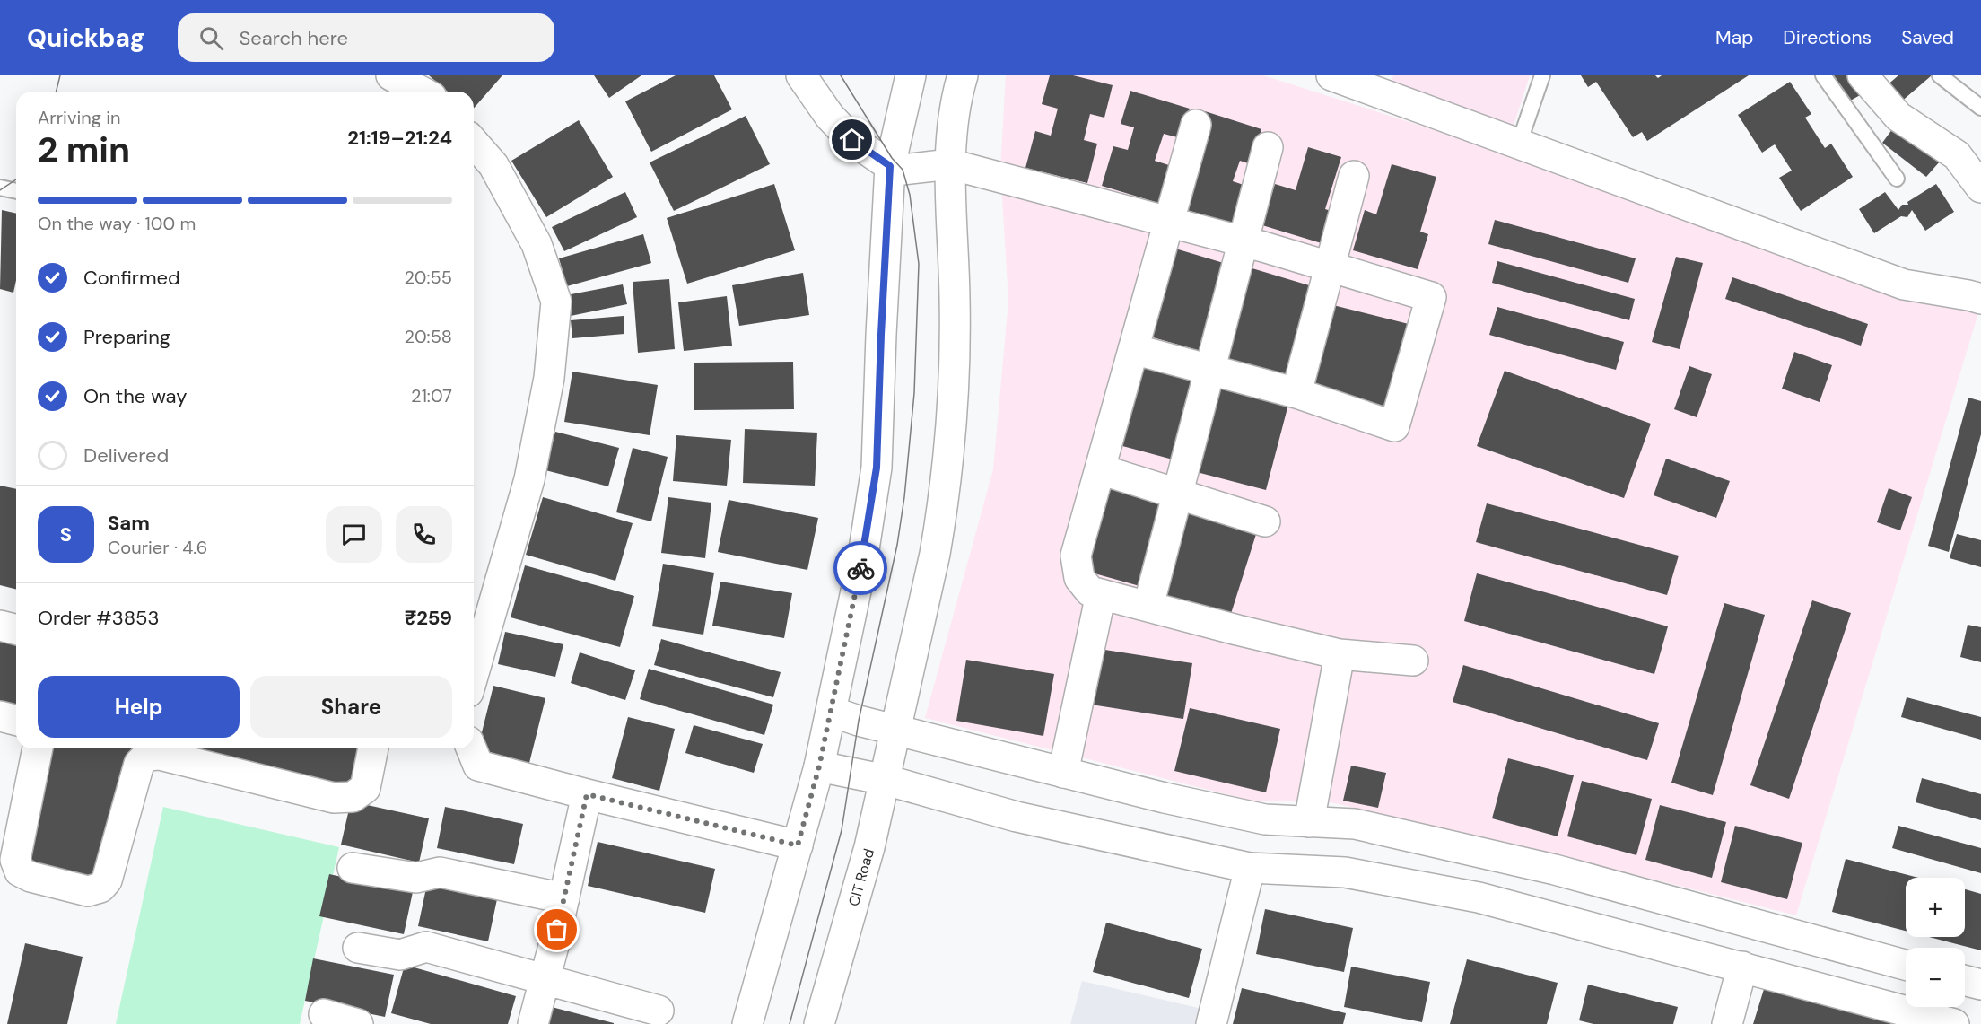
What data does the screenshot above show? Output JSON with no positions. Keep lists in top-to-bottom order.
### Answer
{
  "streets": {
    "street": ["CIT Road"]
  },
  "page": {
    "header": "Quickbag",
    "search": "Search here",
    "nav": ["Map", "Directions", "Saved"],
    "heading": ["2 min", "Arriving in", "21:19–21:24"],
    "panel": [
      "Sam",
      "Courier · 4.6",
      "Order #3853",
      "₹259"
    ],
    "bar": "On the way · 100 m",
    "list": [
      ["Confirmed", "20:55"],
      ["Preparing", "20:58"],
      ["On the way", "21:07"],
      "Delivered"
    ],
    "round": "S",
    "buttons": ["Help", "Share"],
    "map_buttons": ["+", "−"]
  }
}
